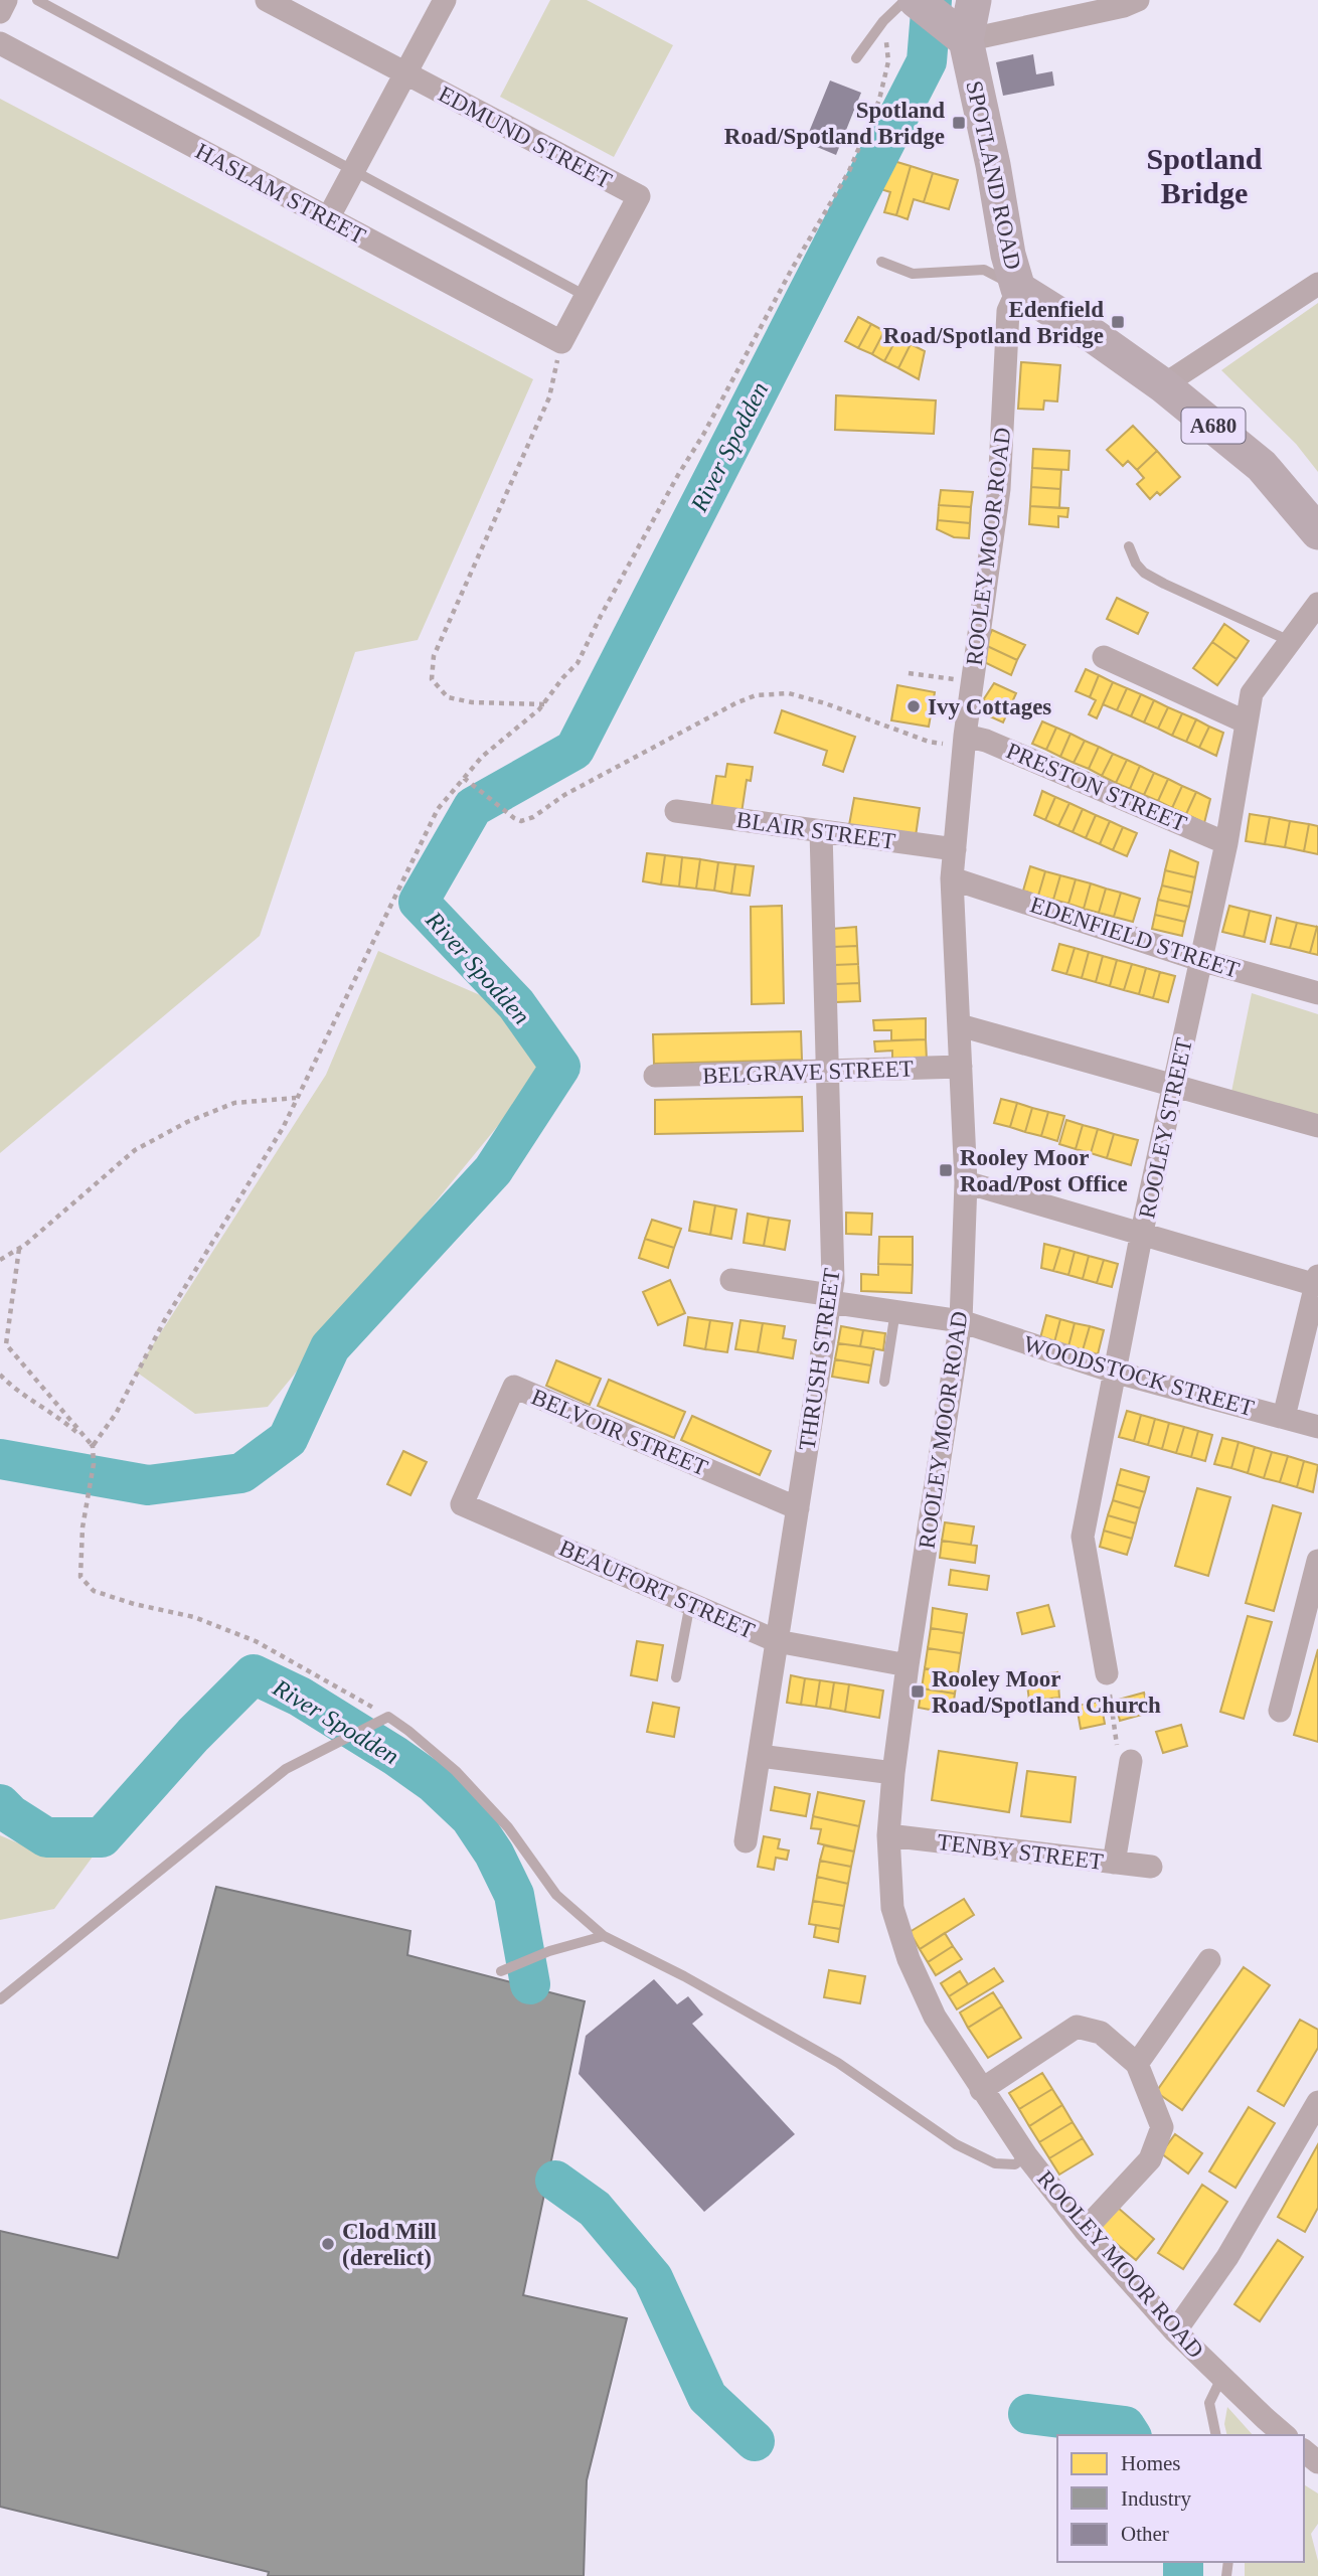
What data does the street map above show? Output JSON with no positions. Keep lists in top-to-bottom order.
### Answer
{
  "streets": {
    "main road": ["SPOTLAND ROAD", "A680"],
    "street": [
      "EDMUND STREET",
      "HASLAM STREET",
      "ROOLEY MOOR ROAD",
      "PRESTON STREET",
      "BLAIR STREET",
      "EDENFIELD STREET",
      "BELGRAVE STREET",
      "ROOLEY STREET",
      "THRUSH STREET",
      "WOODSTOCK STREET",
      "BELVOIR STREET",
      "BEAUFORT STREET",
      "TENBY STREET"
    ]
  },
  "crossings": [
    ["EDMUND STREET", "HASLAM STREET"],
    ["SPOTLAND ROAD", "A680"],
    ["SPOTLAND ROAD", "ROOLEY MOOR ROAD"],
    ["A680", "ROOLEY MOOR ROAD"],
    ["ROOLEY MOOR ROAD", "PRESTON STREET"],
    ["ROOLEY MOOR ROAD", "BLAIR STREET"],
    ["ROOLEY MOOR ROAD", "EDENFIELD STREET"],
    ["ROOLEY MOOR ROAD", "BELGRAVE STREET"],
    ["ROOLEY MOOR ROAD", "WOODSTOCK STREET"],
    ["ROOLEY MOOR ROAD", "BEAUFORT STREET"],
    ["ROOLEY MOOR ROAD", "TENBY STREET"],
    ["PRESTON STREET", "ROOLEY STREET"],
    ["BLAIR STREET", "THRUSH STREET"],
    ["EDENFIELD STREET", "ROOLEY STREET"],
    ["BELGRAVE STREET", "THRUSH STREET"],
    ["ROOLEY STREET", "WOODSTOCK STREET"],
    ["THRUSH STREET", "WOODSTOCK STREET"],
    ["THRUSH STREET", "BELVOIR STREET"],
    ["THRUSH STREET", "BEAUFORT STREET"],
    ["BELVOIR STREET", "BEAUFORT STREET"]
  ],
  "districts": ["Spotland Bridge"],
  "water": ["River Spodden"],
  "places": {
    "transit": [
      "Spotland Road/Spotland Bridge",
      "Edenfield Road/Spotland Bridge",
      "Rooley Moor Road/Post Office",
      "Rooley Moor Road/Spotland Church"
    ],
    "other": ["Ivy Cottages", "Clod Mill (derelict)"]
  },
  "legend": ["Homes", "Industry", "Other"]
}
